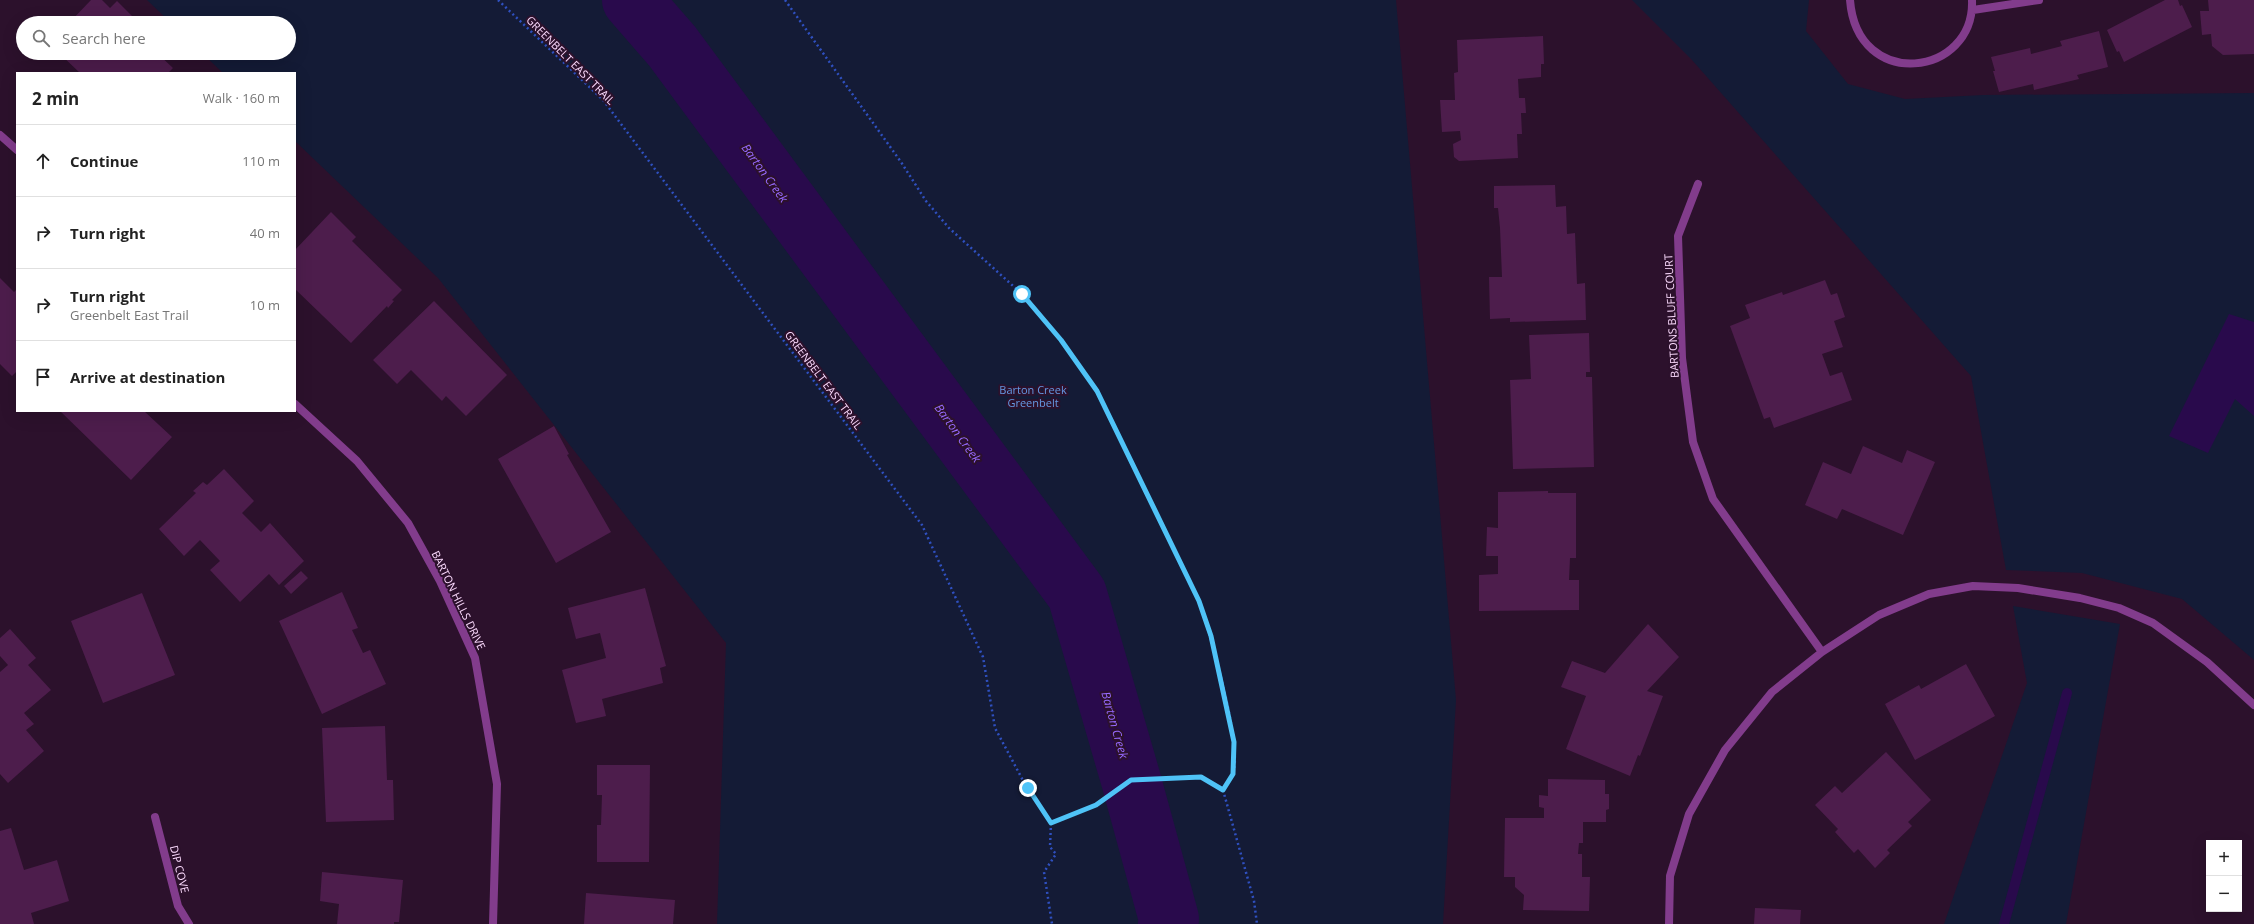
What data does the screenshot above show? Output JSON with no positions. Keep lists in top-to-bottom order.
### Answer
{
  "streets": {
    "street": ["BARTONS BLUFF COURT", "BARTON HILLS DRIVE", "DIP COVE"],
    "path": ["GREENBELT EAST TRAIL"]
  },
  "water": ["Barton Creek"],
  "parks": ["Barton Creek Greenbelt"],
  "page": {
    "search": "Search here",
    "heading": ["2 min", "Walk · 160 m"],
    "list": [
      ["Continue", "110 m"],
      ["Turn right", "40 m"],
      ["Turn right", "Greenbelt East Trail", "10 m"],
      "Arrive at destination"
    ],
    "map_buttons": ["+", "−"]
  }
}
